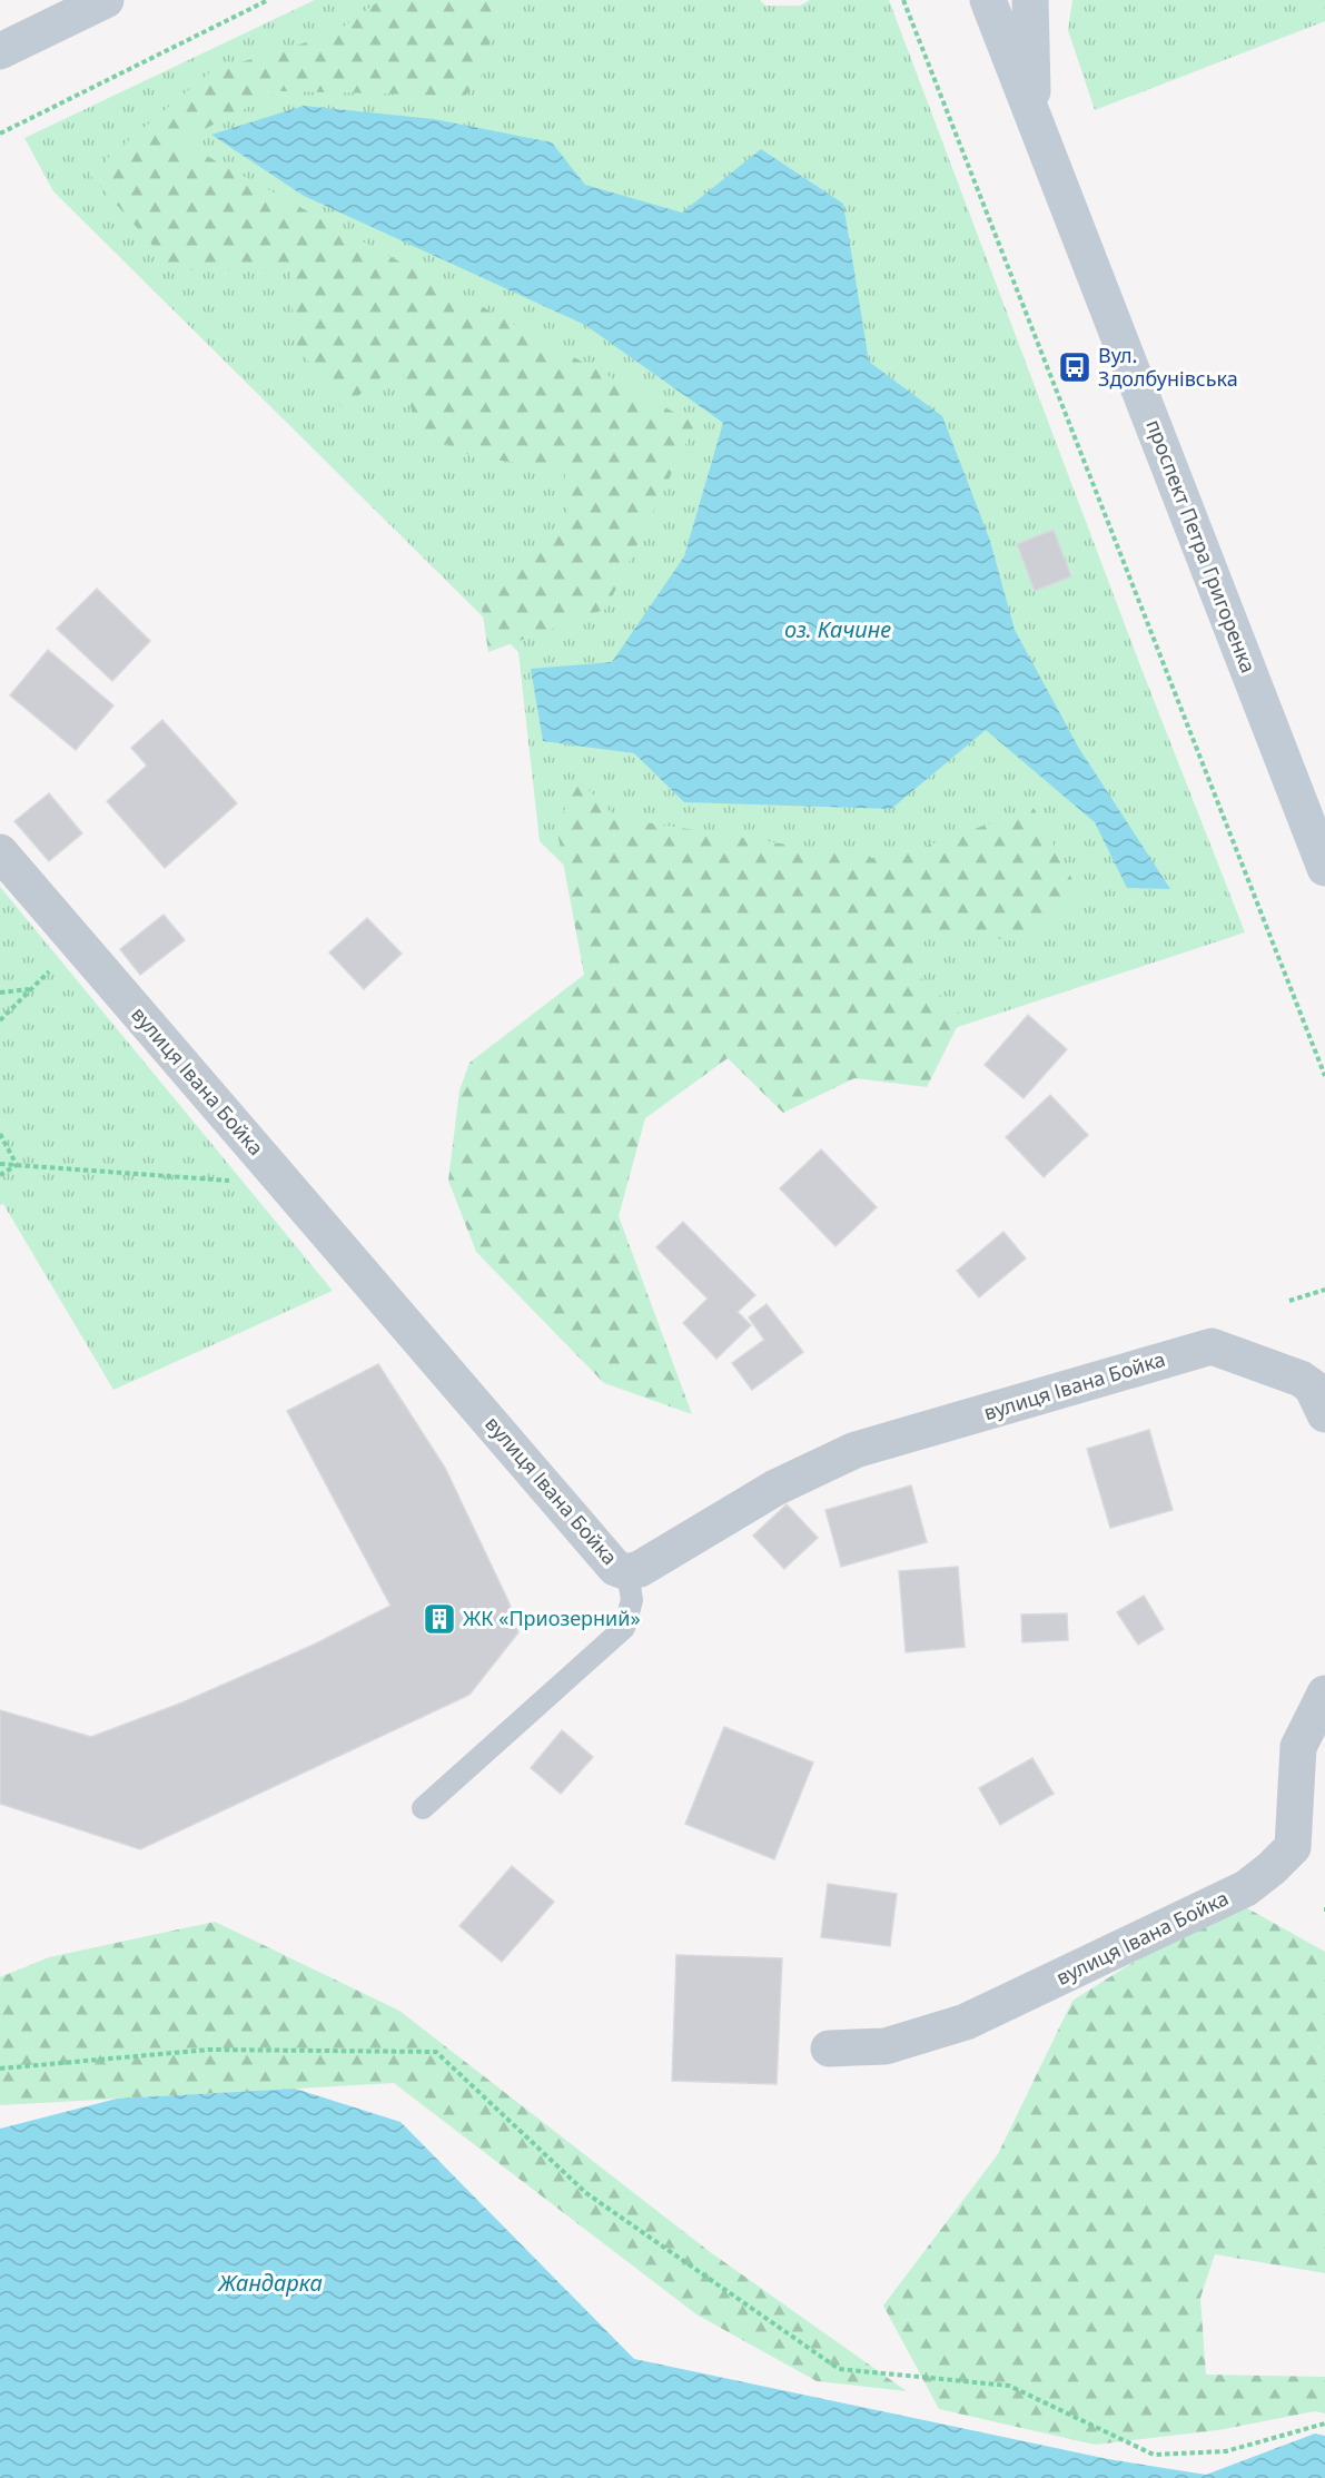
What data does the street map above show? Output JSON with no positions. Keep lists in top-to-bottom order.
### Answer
{
  "streets": {
    "main road": ["проспект Петра Григоренка"],
    "street": ["вулиця Івана Бойка"]
  },
  "water": ["оз. Качине", "Жандарка"],
  "places": {
    "bus stop": ["Вул. Здолбунівська"],
    "building": ["ЖК «Приозерний»"]
  }
}
